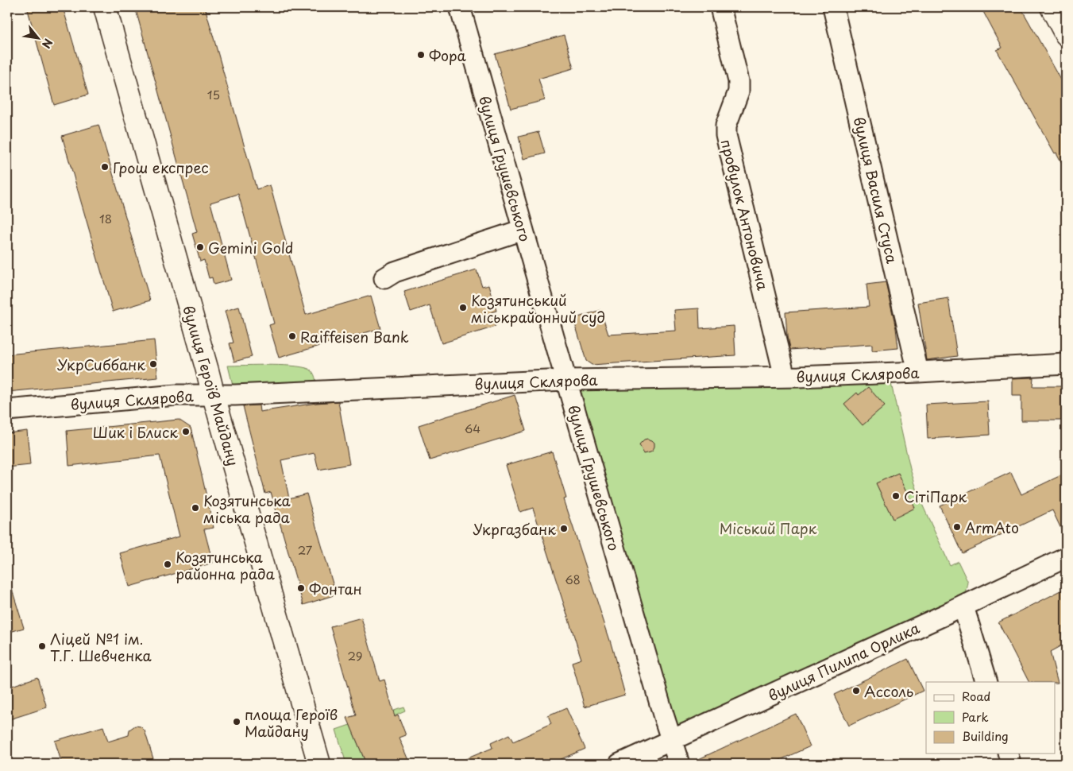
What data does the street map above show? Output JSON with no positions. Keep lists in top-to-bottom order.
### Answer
{
  "streets": {
    "street": [
      "вулиця Грушевського",
      "вулиця Василя Стуса",
      "провулок Антоновича",
      "вулиця Склярова",
      "вулиця Героїв Майдану",
      "вулиця Пилипа Орлика"
    ]
  },
  "crossings": [
    ["вулиця Грушевського", "вулиця Склярова"],
    ["вулиця Грушевського", "вулиця Пилипа Орлика"],
    ["вулиця Василя Стуса", "вулиця Склярова"],
    ["провулок Антоновича", "вулиця Склярова"],
    ["вулиця Склярова", "вулиця Героїв Майдану"]
  ],
  "parks": ["Міський Парк"],
  "places": [
    "Фора",
    "Грош експрес",
    "Gemini Gold",
    "Козятинський міськрайонний суд",
    "Raiffeisen Bank",
    "УкрСиббанк",
    "Шик і Блиск",
    "СітіПарк",
    "Козятинська міська рада",
    "ArmAto",
    "Укргазбанк",
    "Козятинська районна рада",
    "Фонтан",
    "Ліцей №1 ім. Т.Г. Шевченка",
    "Ассоль",
    "площа Героїв Майдану"
  ],
  "house_numbers": [
    "15",
    "18",
    "64",
    "27",
    "68",
    "29"
  ],
  "legend": ["Road", "Park", "Building"],
  "north": "bottom right"
}
